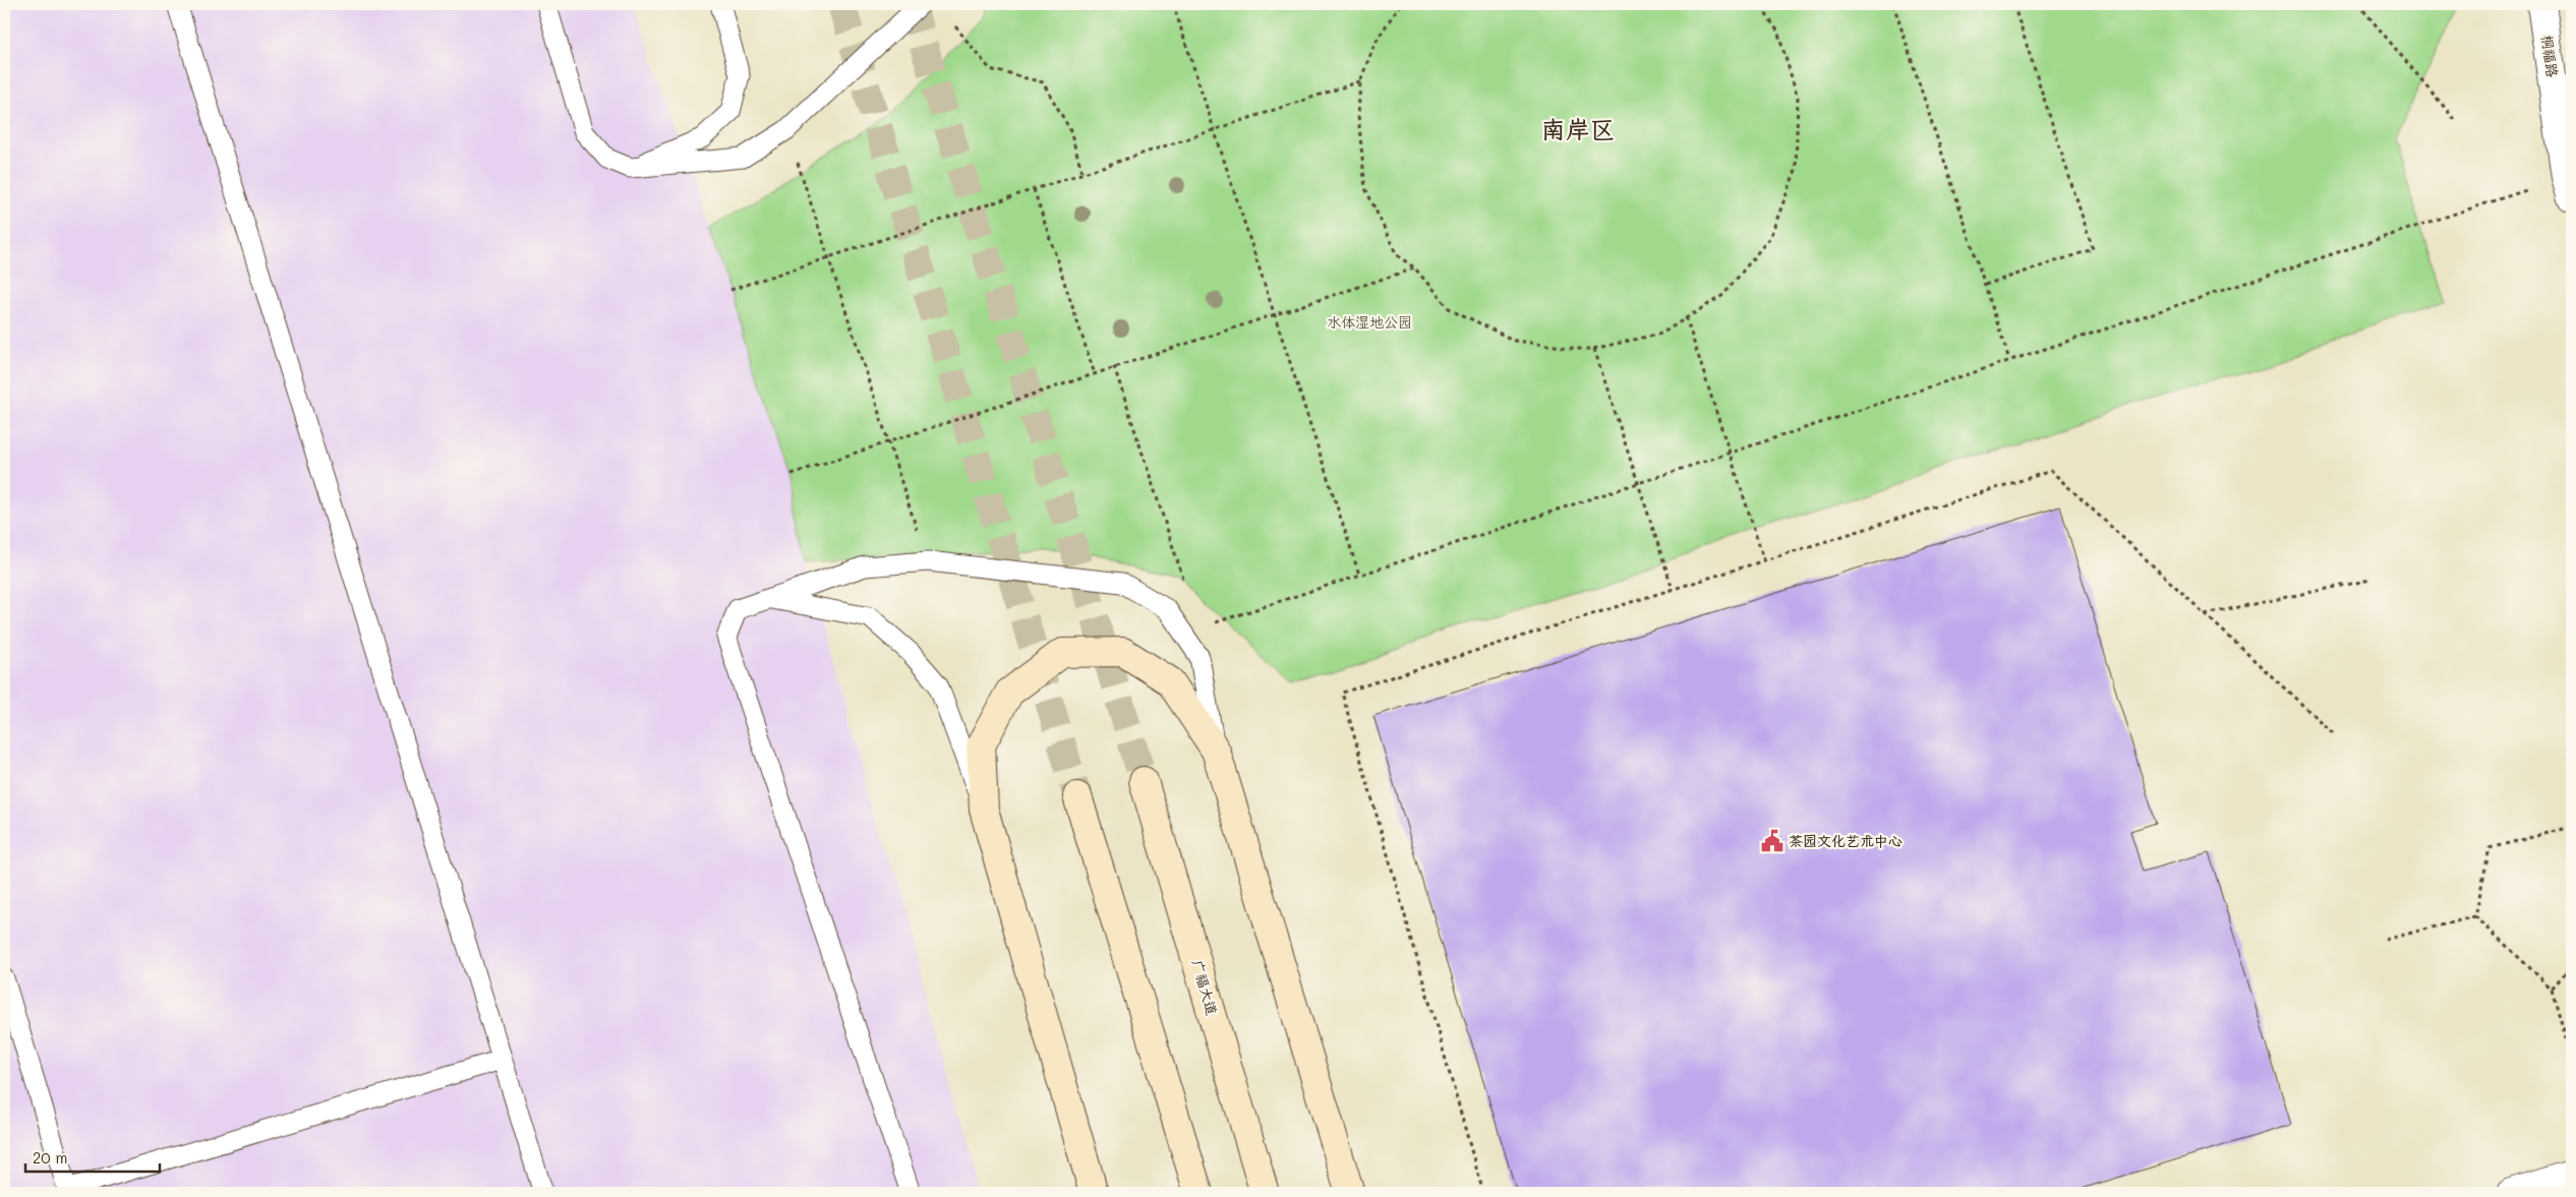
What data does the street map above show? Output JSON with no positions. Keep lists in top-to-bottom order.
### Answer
{
  "streets": {
    "main road": ["广福大道"],
    "street": ["桐福路"]
  },
  "districts": ["南岸区"],
  "parks": ["水体湿地公园"],
  "places": {
    "public building": ["茶园文化艺术中心"]
  },
  "scale_bar": "20 m"
}
